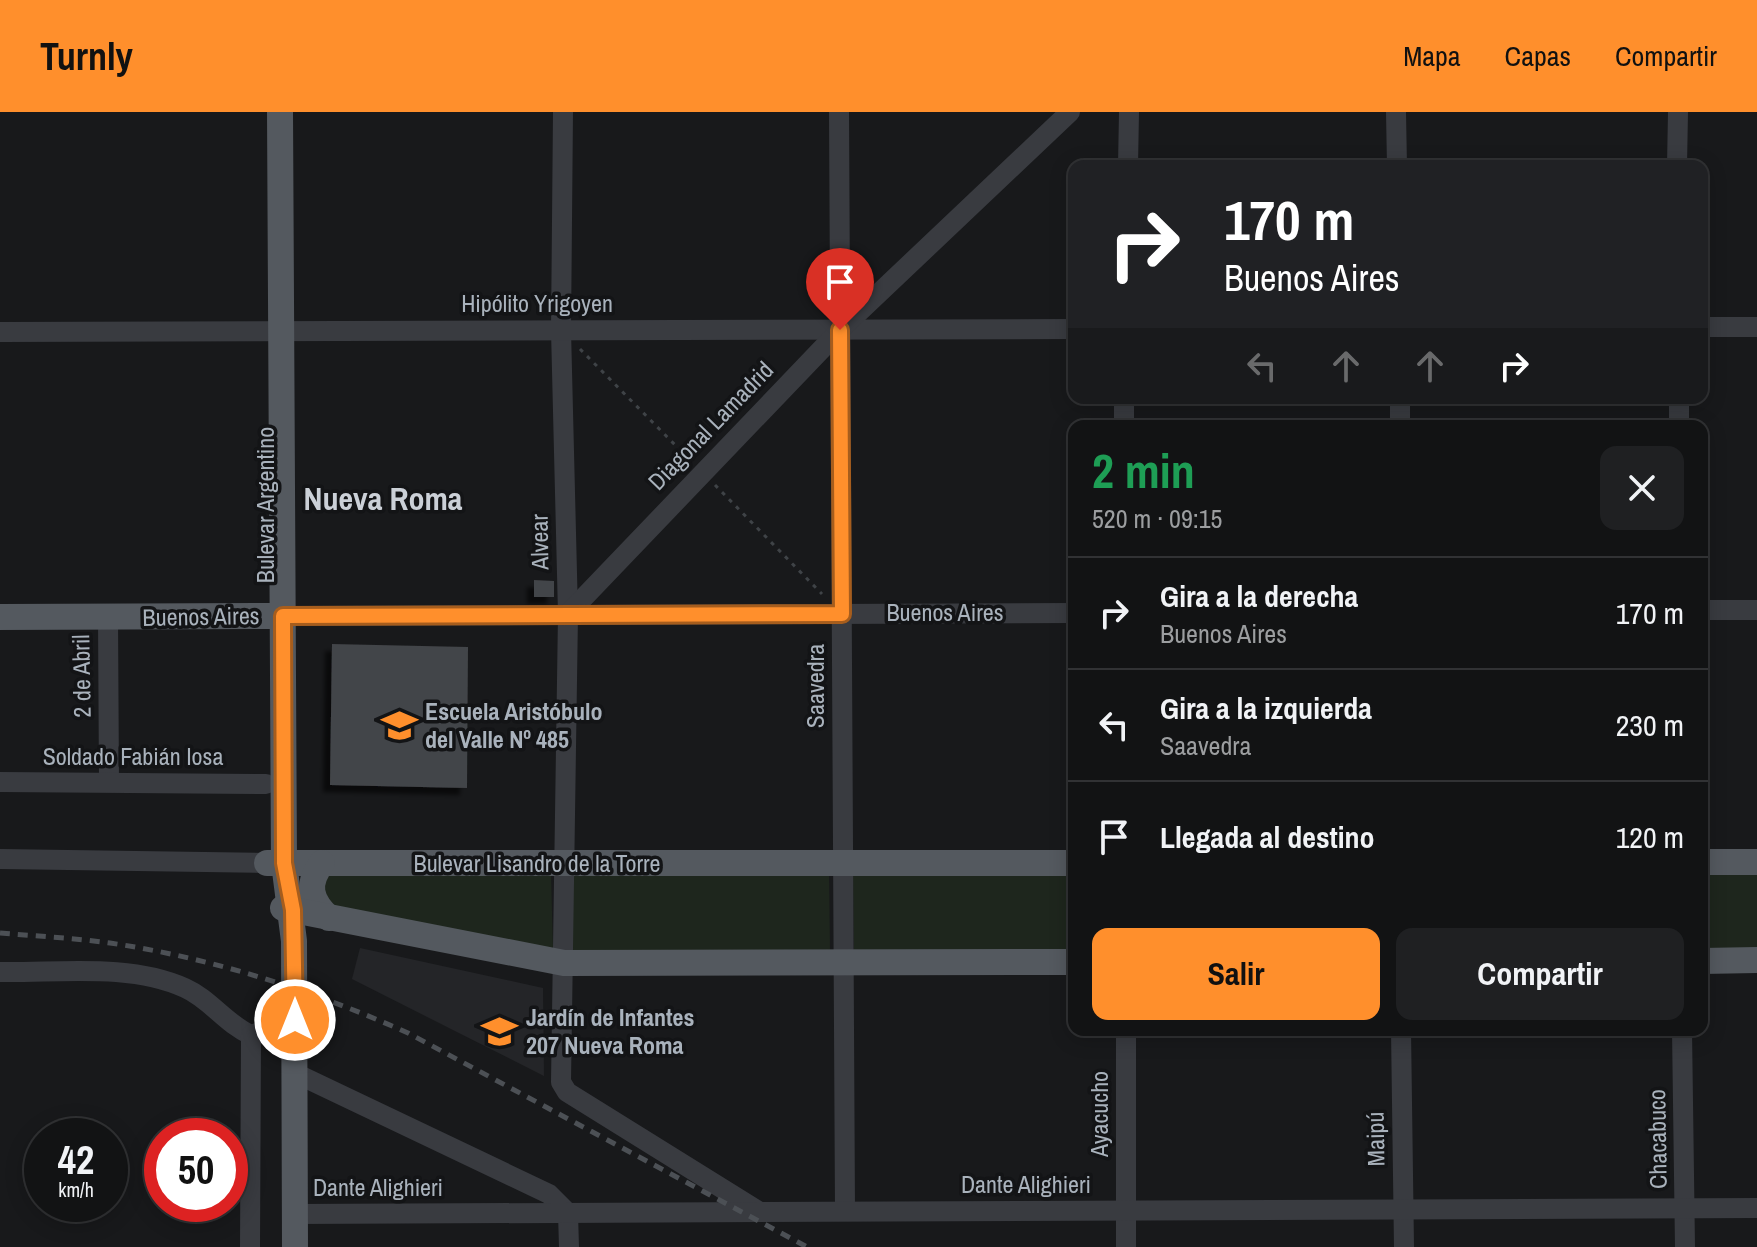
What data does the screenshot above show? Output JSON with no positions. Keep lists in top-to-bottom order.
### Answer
{
  "streets": {
    "main road": ["Bulevar Argentino", "Buenos Aires", "Bulevar Lisandro de la Torre"],
    "street": [
      "Hipólito Yrigoyen",
      "Diagonal Lamadrid",
      "Alvear",
      "2 de Abril",
      "Saavedra",
      "Soldado Fabián Iosa",
      "Ayacucho",
      "Maipú",
      "Chacabuco",
      "Dante Alighieri"
    ]
  },
  "crossings": [
    ["Hipólito Yrigoyen", "Diagonal Lamadrid"],
    ["Hipólito Yrigoyen", "Bulevar Argentino"],
    ["Hipólito Yrigoyen", "Alvear"],
    ["Hipólito Yrigoyen", "Saavedra"],
    ["Diagonal Lamadrid", "Alvear"],
    ["Diagonal Lamadrid", "Buenos Aires"],
    ["Diagonal Lamadrid", "Saavedra"],
    ["Bulevar Argentino", "Buenos Aires"],
    ["Bulevar Argentino", "Soldado Fabián Iosa"],
    ["Bulevar Argentino", "Bulevar Lisandro de la Torre"],
    ["Bulevar Argentino", "Dante Alighieri"],
    ["Alvear", "Buenos Aires"],
    ["Alvear", "Bulevar Lisandro de la Torre"],
    ["Alvear", "Dante Alighieri"],
    ["Buenos Aires", "2 de Abril"],
    ["Buenos Aires", "Saavedra"],
    ["2 de Abril", "Soldado Fabián Iosa"],
    ["Saavedra", "Bulevar Lisandro de la Torre"],
    ["Saavedra", "Dante Alighieri"],
    ["Ayacucho", "Dante Alighieri"],
    ["Maipú", "Dante Alighieri"],
    ["Chacabuco", "Dante Alighieri"]
  ],
  "districts": ["Nueva Roma"],
  "places": {
    "school or university": ["Escuela Aristóbulo del Valle Nº 485", "Jardín de Infantes 207 Nueva Roma"]
  },
  "page": {
    "header": "Turnly",
    "nav": ["Mapa", "Capas", "Compartir"],
    "turn": ["170 m", "Buenos Aires"],
    "heading": ["2 min", "520 m · 09:15"],
    "list": [
      {
        "name": "Gira a la derecha",
        "note": "Buenos Aires",
        "value": "170 m"
      },
      {
        "name": "Gira a la izquierda",
        "note": "Saavedra",
        "value": "230 m"
      },
      {
        "name": "Llegada al destino",
        "value": "120 m"
      }
    ],
    "buttons": ["Salir", "Compartir"],
    "speed": "42 km/h",
    "limit": "50"
  }
}
